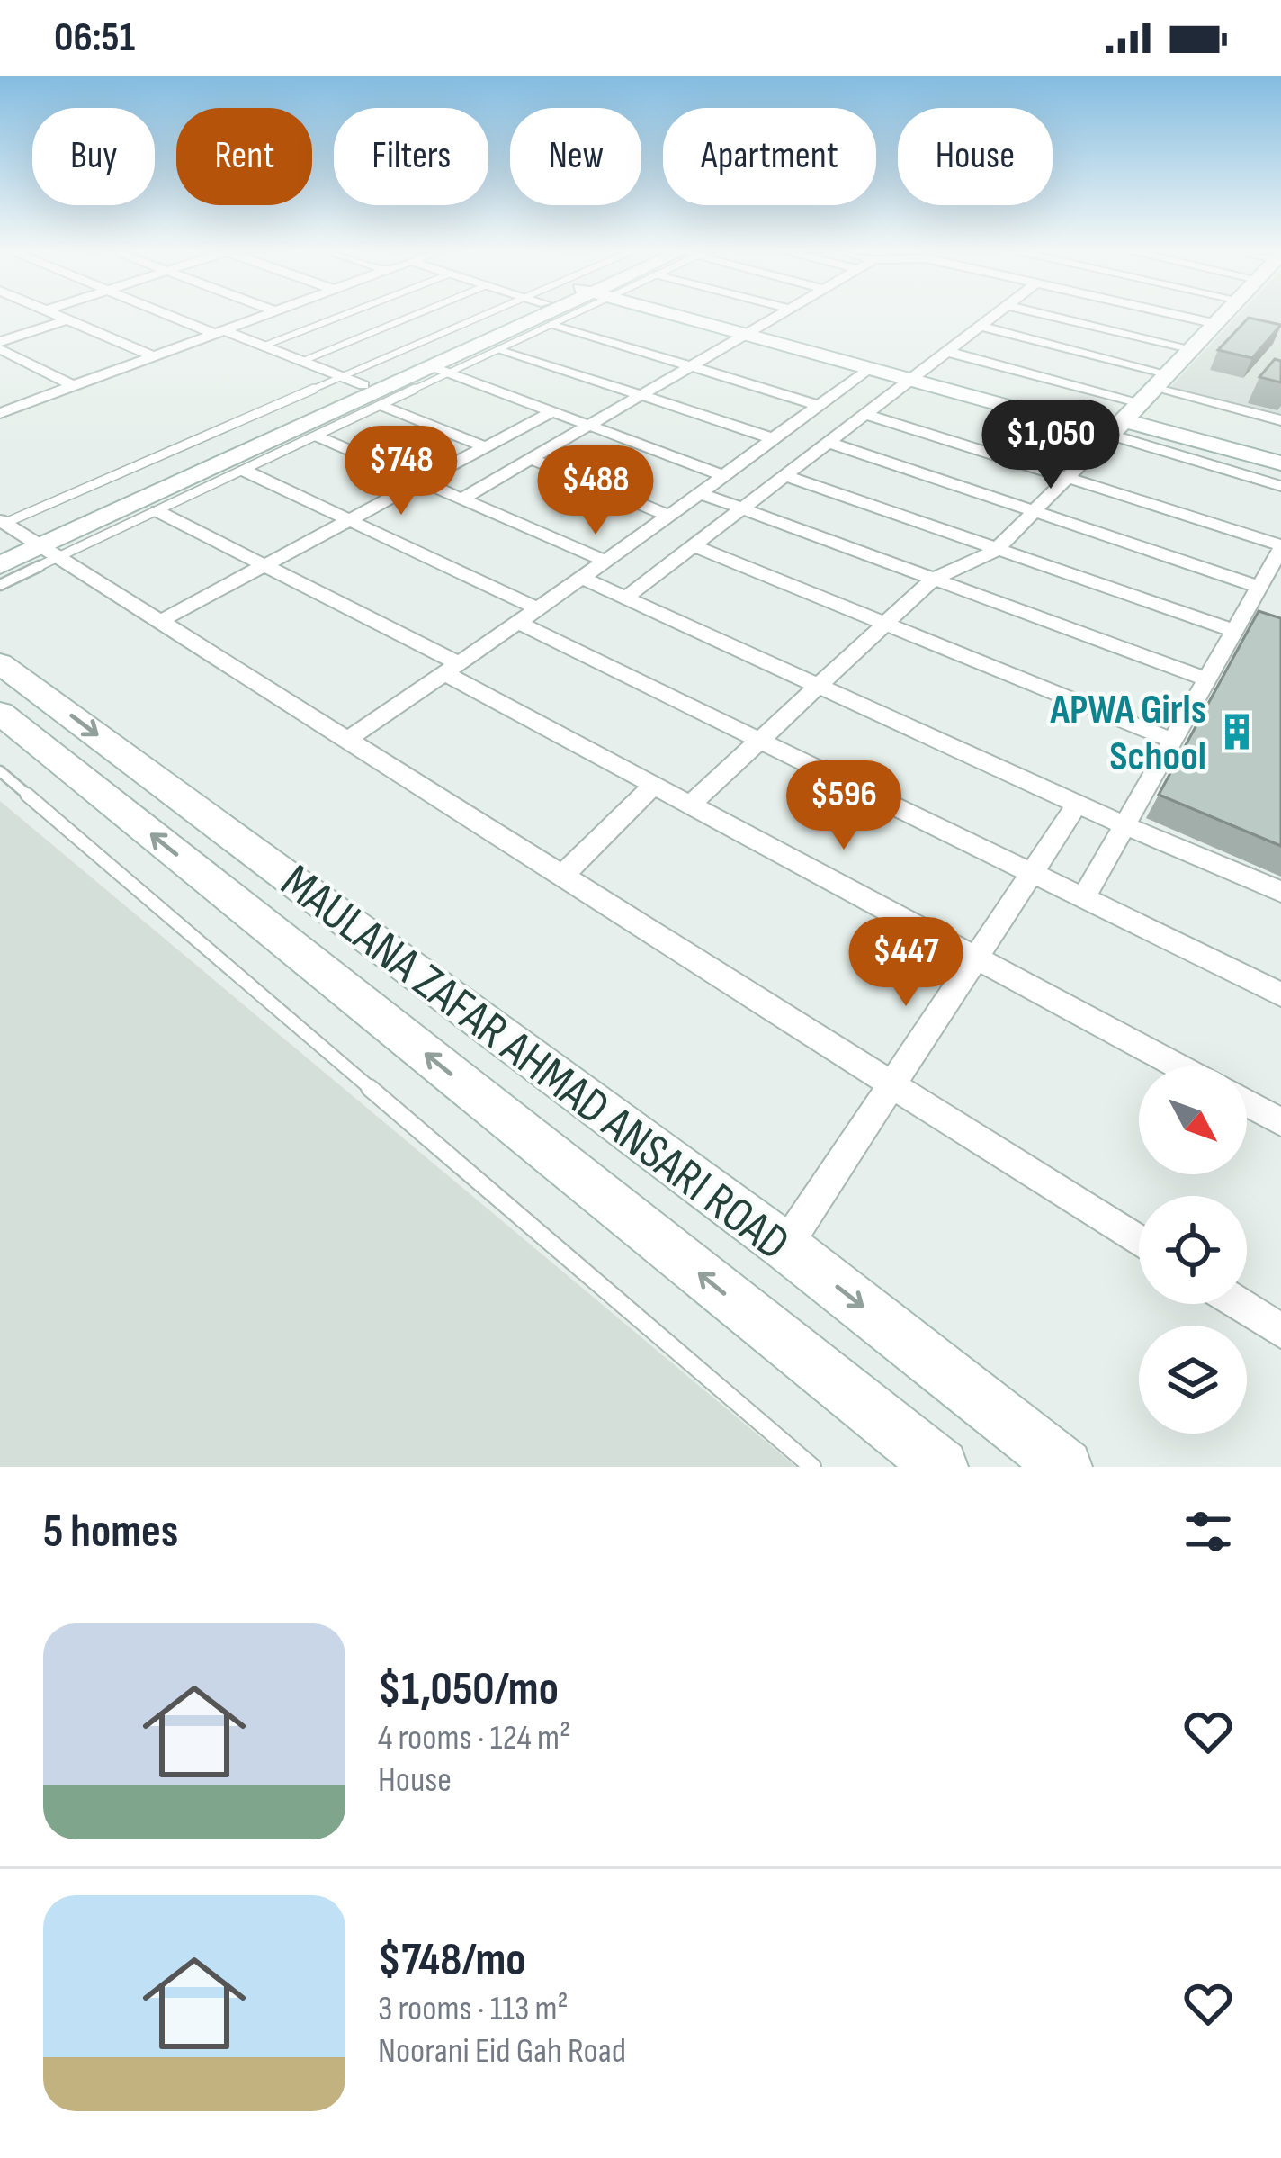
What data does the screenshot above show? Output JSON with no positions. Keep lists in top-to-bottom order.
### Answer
{
  "streets": {
    "main road": ["MAULANA ZAFAR AHMAD ANSARI ROAD"]
  },
  "places": {
    "building": ["APWA Girls School"]
  },
  "north": "bottom right",
  "page": {
    "status": "06:51",
    "chip": [
      "Buy",
      "Rent",
      "Filters",
      "New",
      "Apartment",
      "House"
    ],
    "price": [
      "$1,050",
      "$748",
      "$488",
      "$596",
      "$447"
    ],
    "heading": "5 homes",
    "list": [
      {
        "name": "$1,050/mo",
        "note": "4 rooms · 124 m² · House"
      },
      {
        "name": "$748/mo",
        "note": "3 rooms · 113 m² · Noorani Eid Gah Road"
      }
    ]
  }
}
